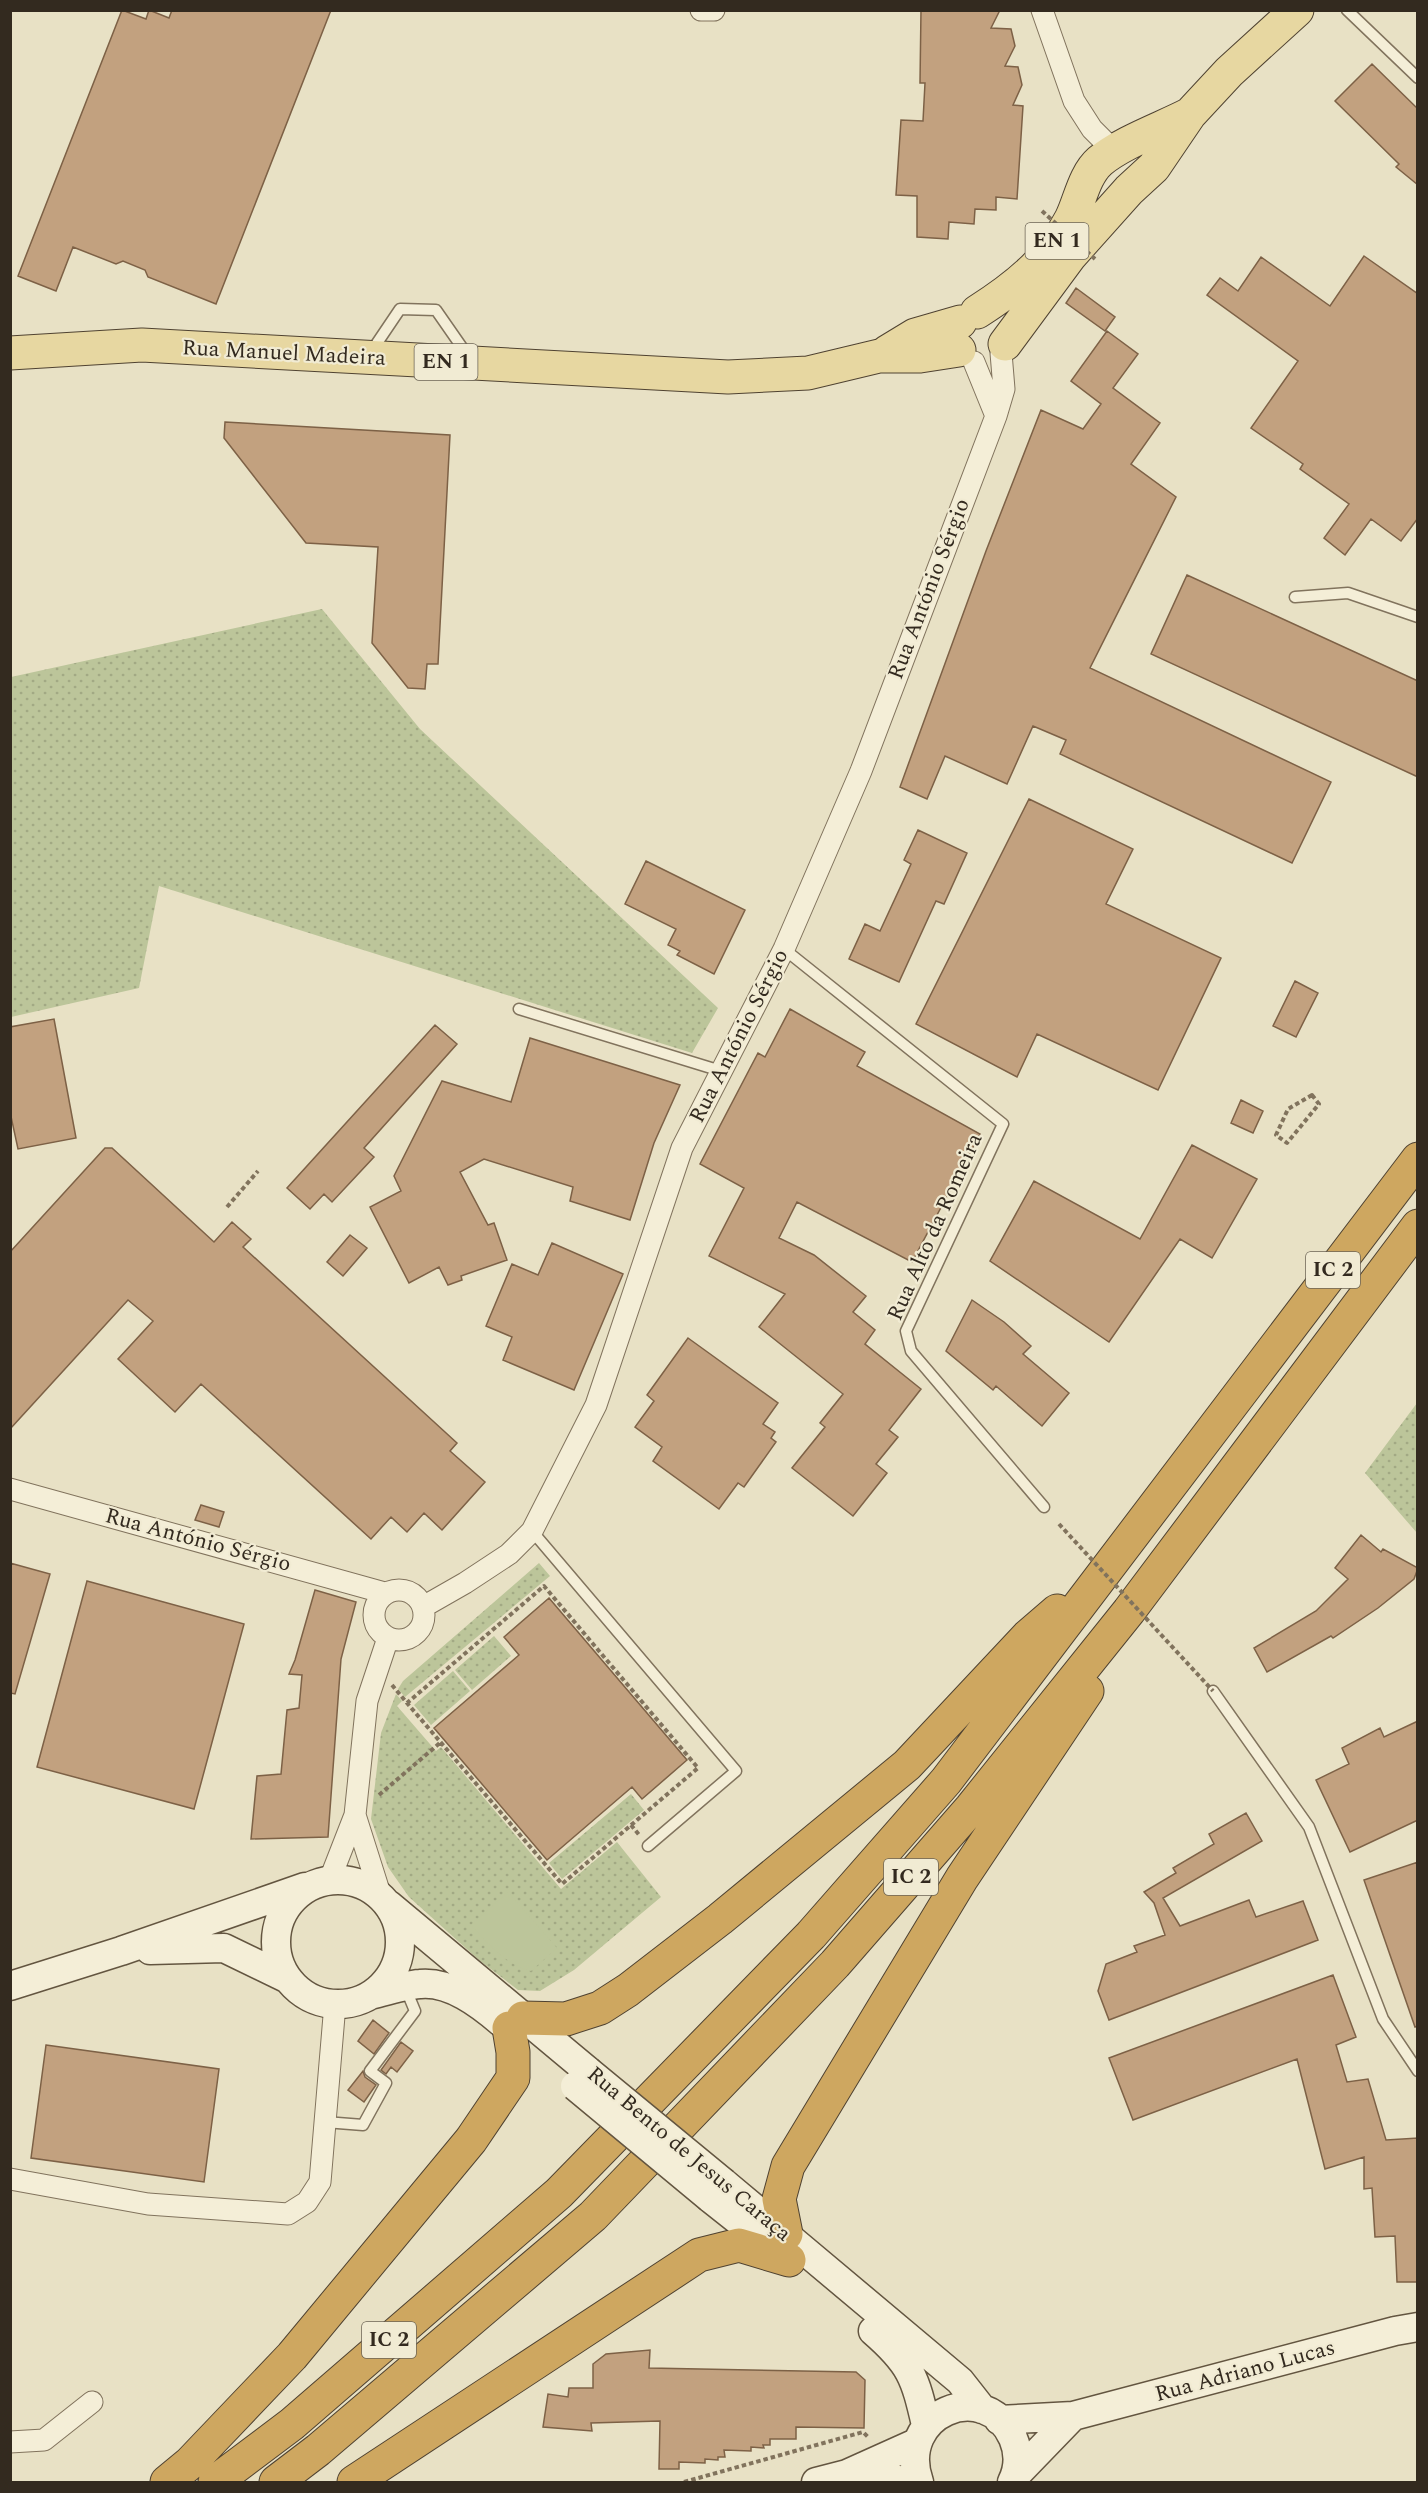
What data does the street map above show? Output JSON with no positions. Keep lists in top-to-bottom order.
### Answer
{
  "streets": {
    "highway": ["IC 2"],
    "main road": [
      "EN 1",
      "Rua Manuel Madeira",
      "Rua Bento de Jesus Caraça",
      "Rua Adriano Lucas"
    ],
    "street": ["Rua António Sérgio"],
    "lane": ["Rua Alto da Romeira"]
  },
  "crossings": [
    ["Rua Manuel Madeira", "Rua António Sérgio"],
    ["Rua António Sérgio", "Rua Alto da Romeira"],
    ["Rua Bento de Jesus Caraça", "Rua Adriano Lucas"]
  ]
}
